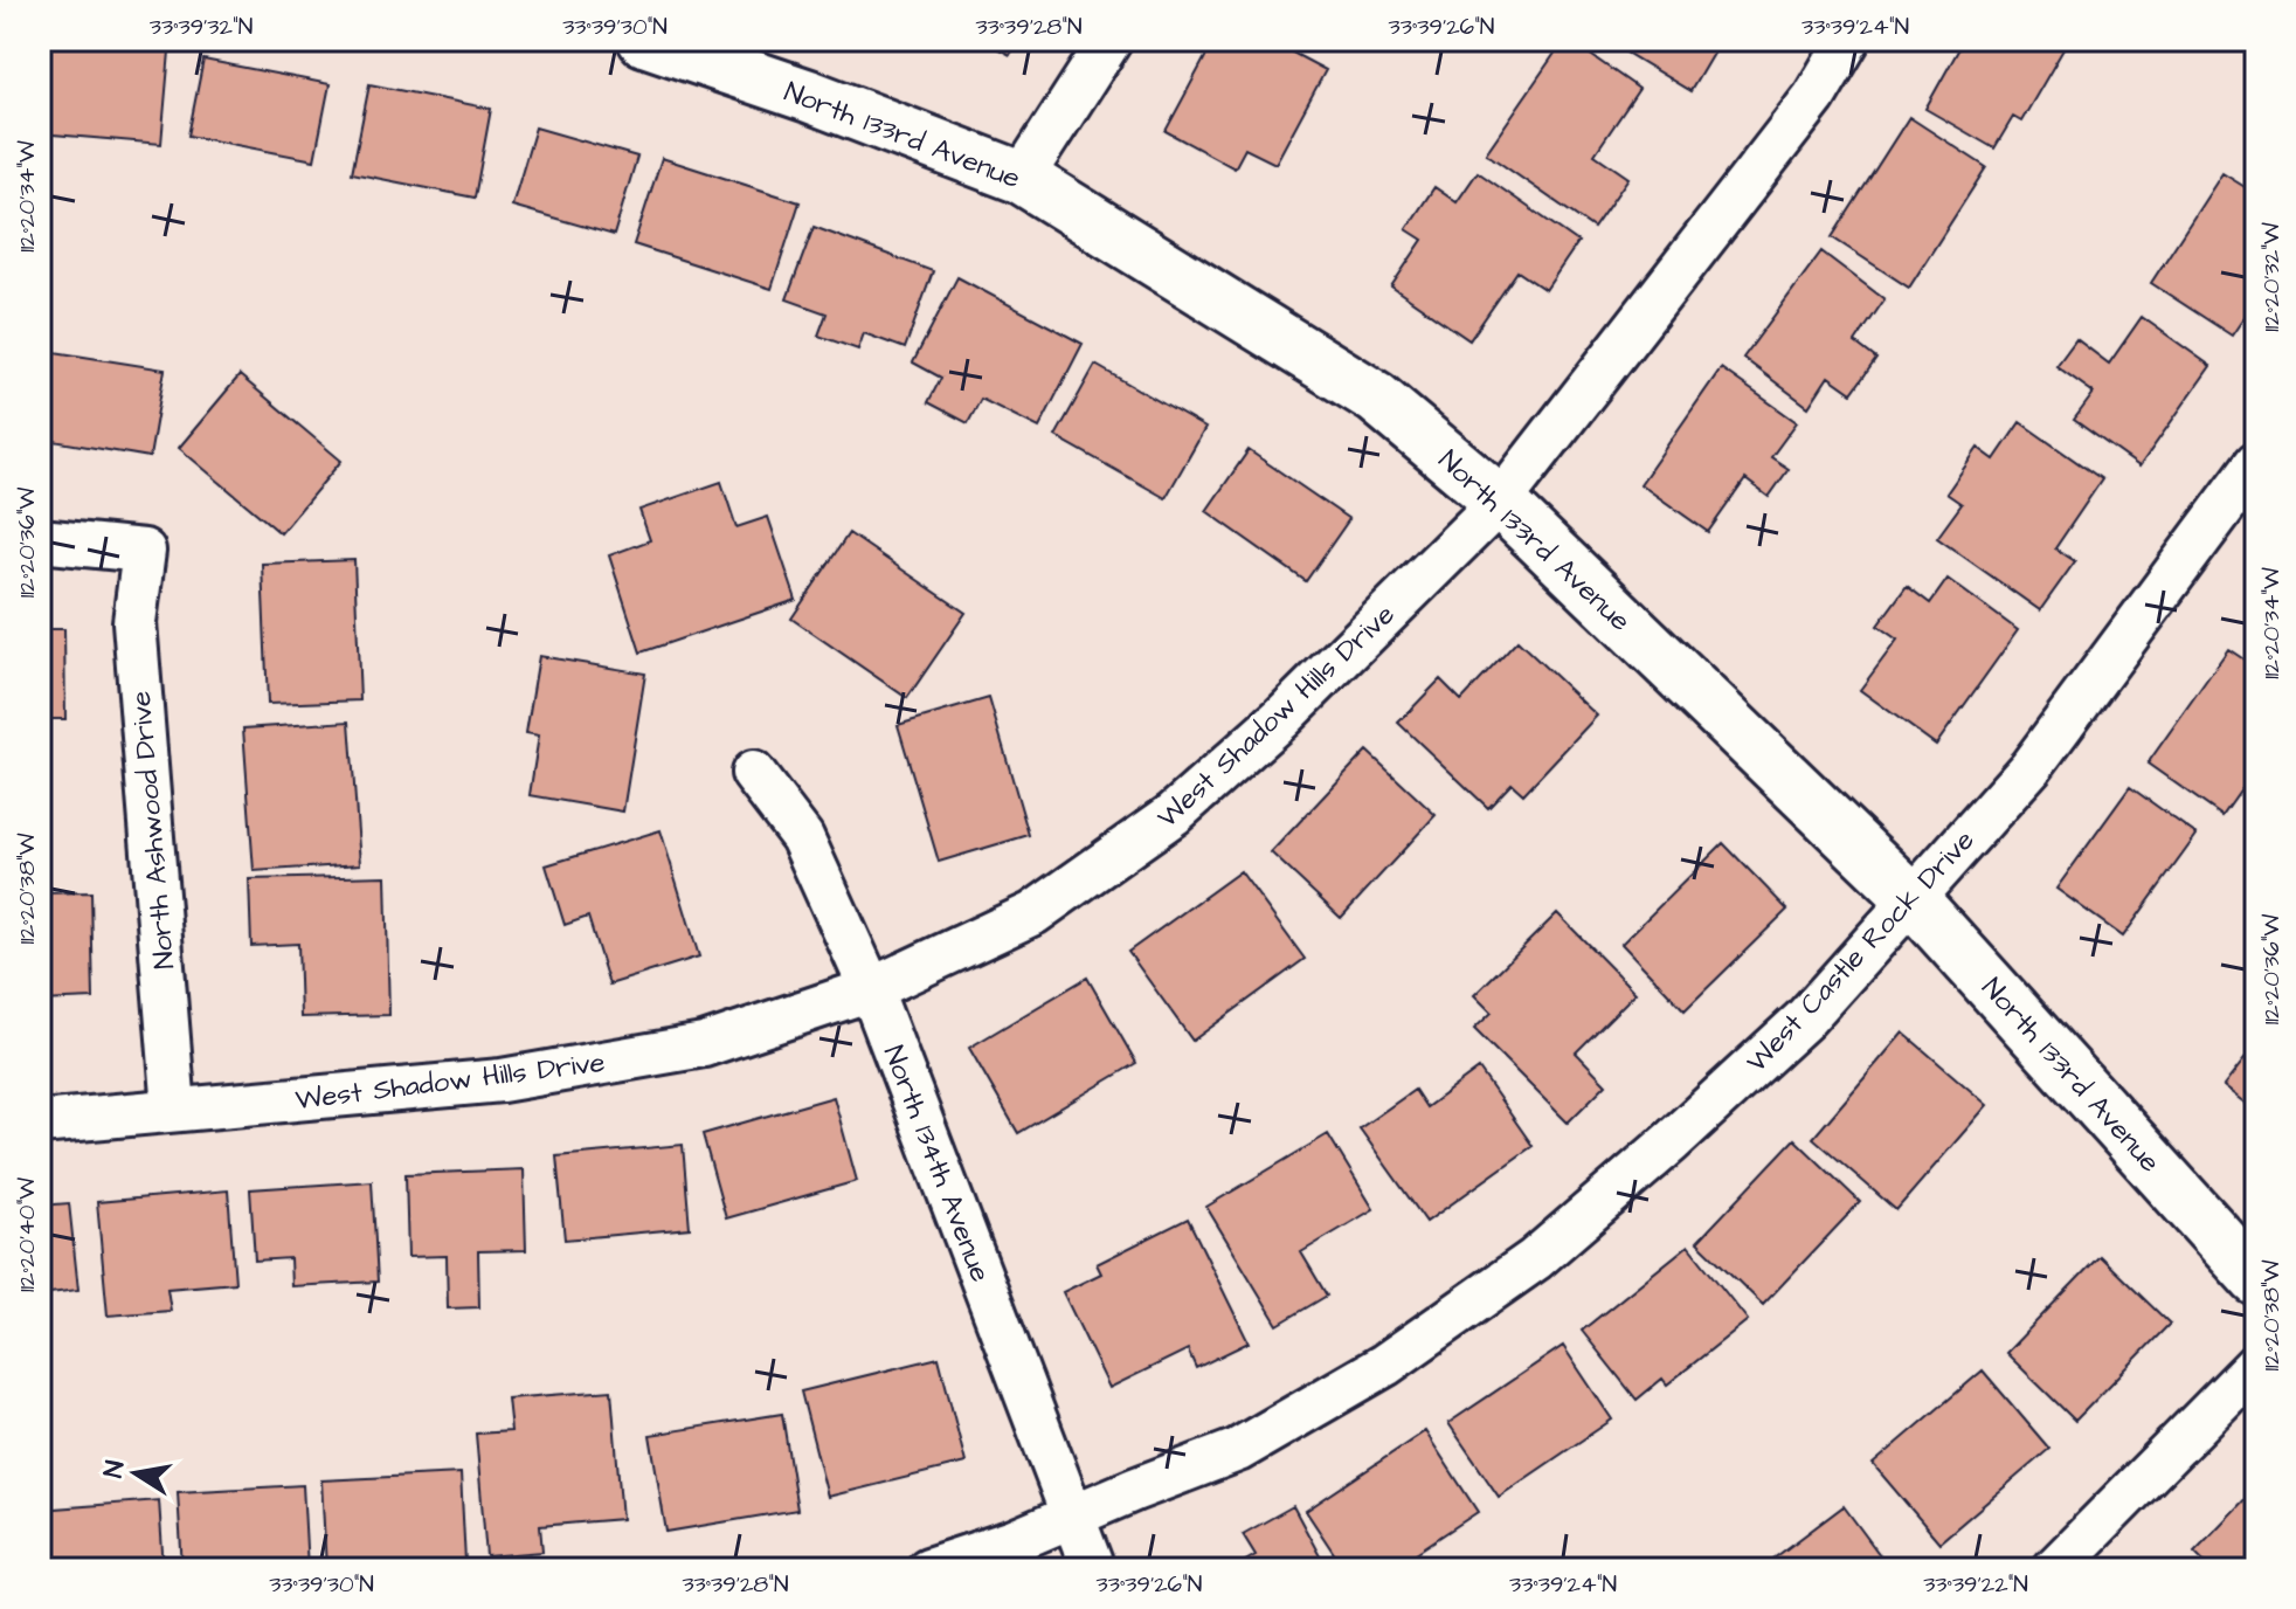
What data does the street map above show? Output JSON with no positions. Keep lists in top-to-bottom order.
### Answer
{
  "streets": {
    "street": [
      "North 133rd Avenue",
      "West Shadow Hills Drive",
      "North Ashwood Drive",
      "West Castle Rock Drive",
      "North 134th Avenue"
    ]
  },
  "crossings": [
    ["North 133rd Avenue", "West Shadow Hills Drive"],
    ["North 133rd Avenue", "West Castle Rock Drive"],
    ["West Shadow Hills Drive", "North Ashwood Drive"],
    ["West Shadow Hills Drive", "North 134th Avenue"],
    ["West Castle Rock Drive", "North 134th Avenue"]
  ],
  "north": "left",
  "coordinates": [
    "33°39'32\"N",
    "33°39'30\"N",
    "33°39'28\"N",
    "33°39'26\"N",
    "33°39'24\"N",
    "112°20'34\"W",
    "112°20'32\"W",
    "112°20'36\"W",
    "112°20'38\"W",
    "112°20'40\"W",
    "33°39'22\"N"
  ]
}
